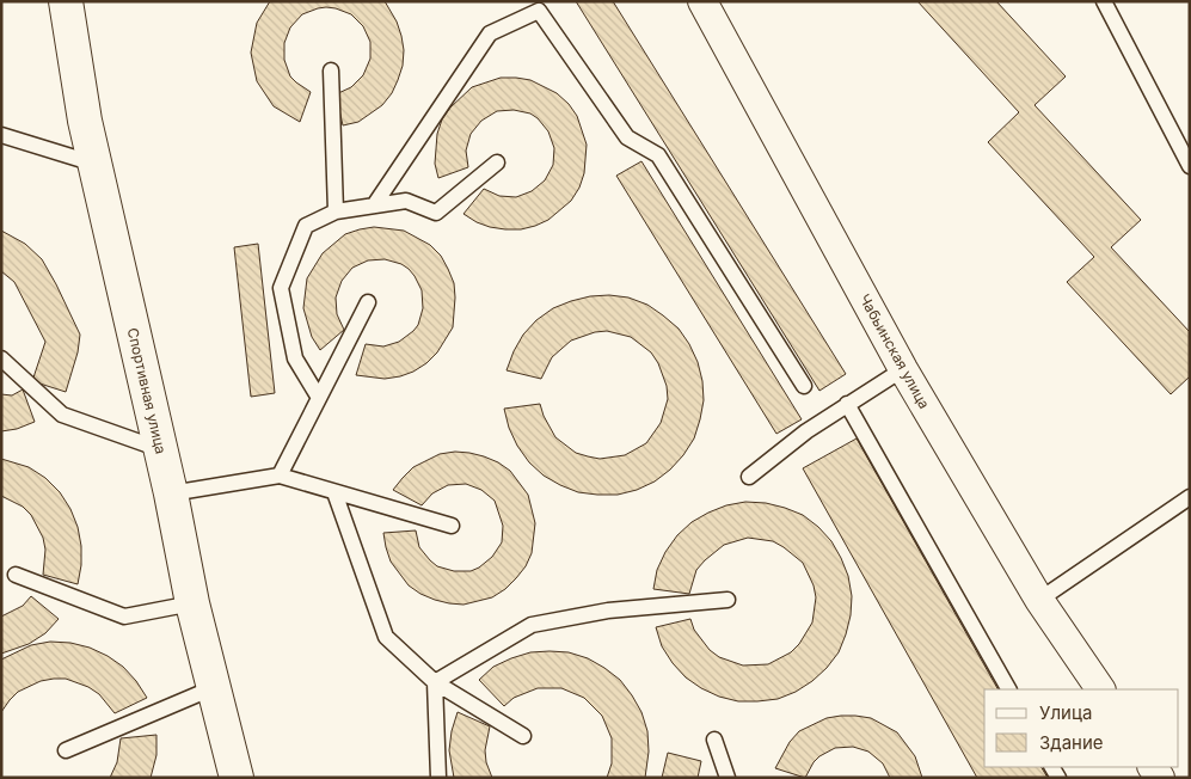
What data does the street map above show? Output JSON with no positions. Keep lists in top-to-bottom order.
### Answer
{
  "streets": {
    "street": ["Чабьинская улица", "Спортивная улица"]
  },
  "legend": ["Улица", "Здание"]
}
